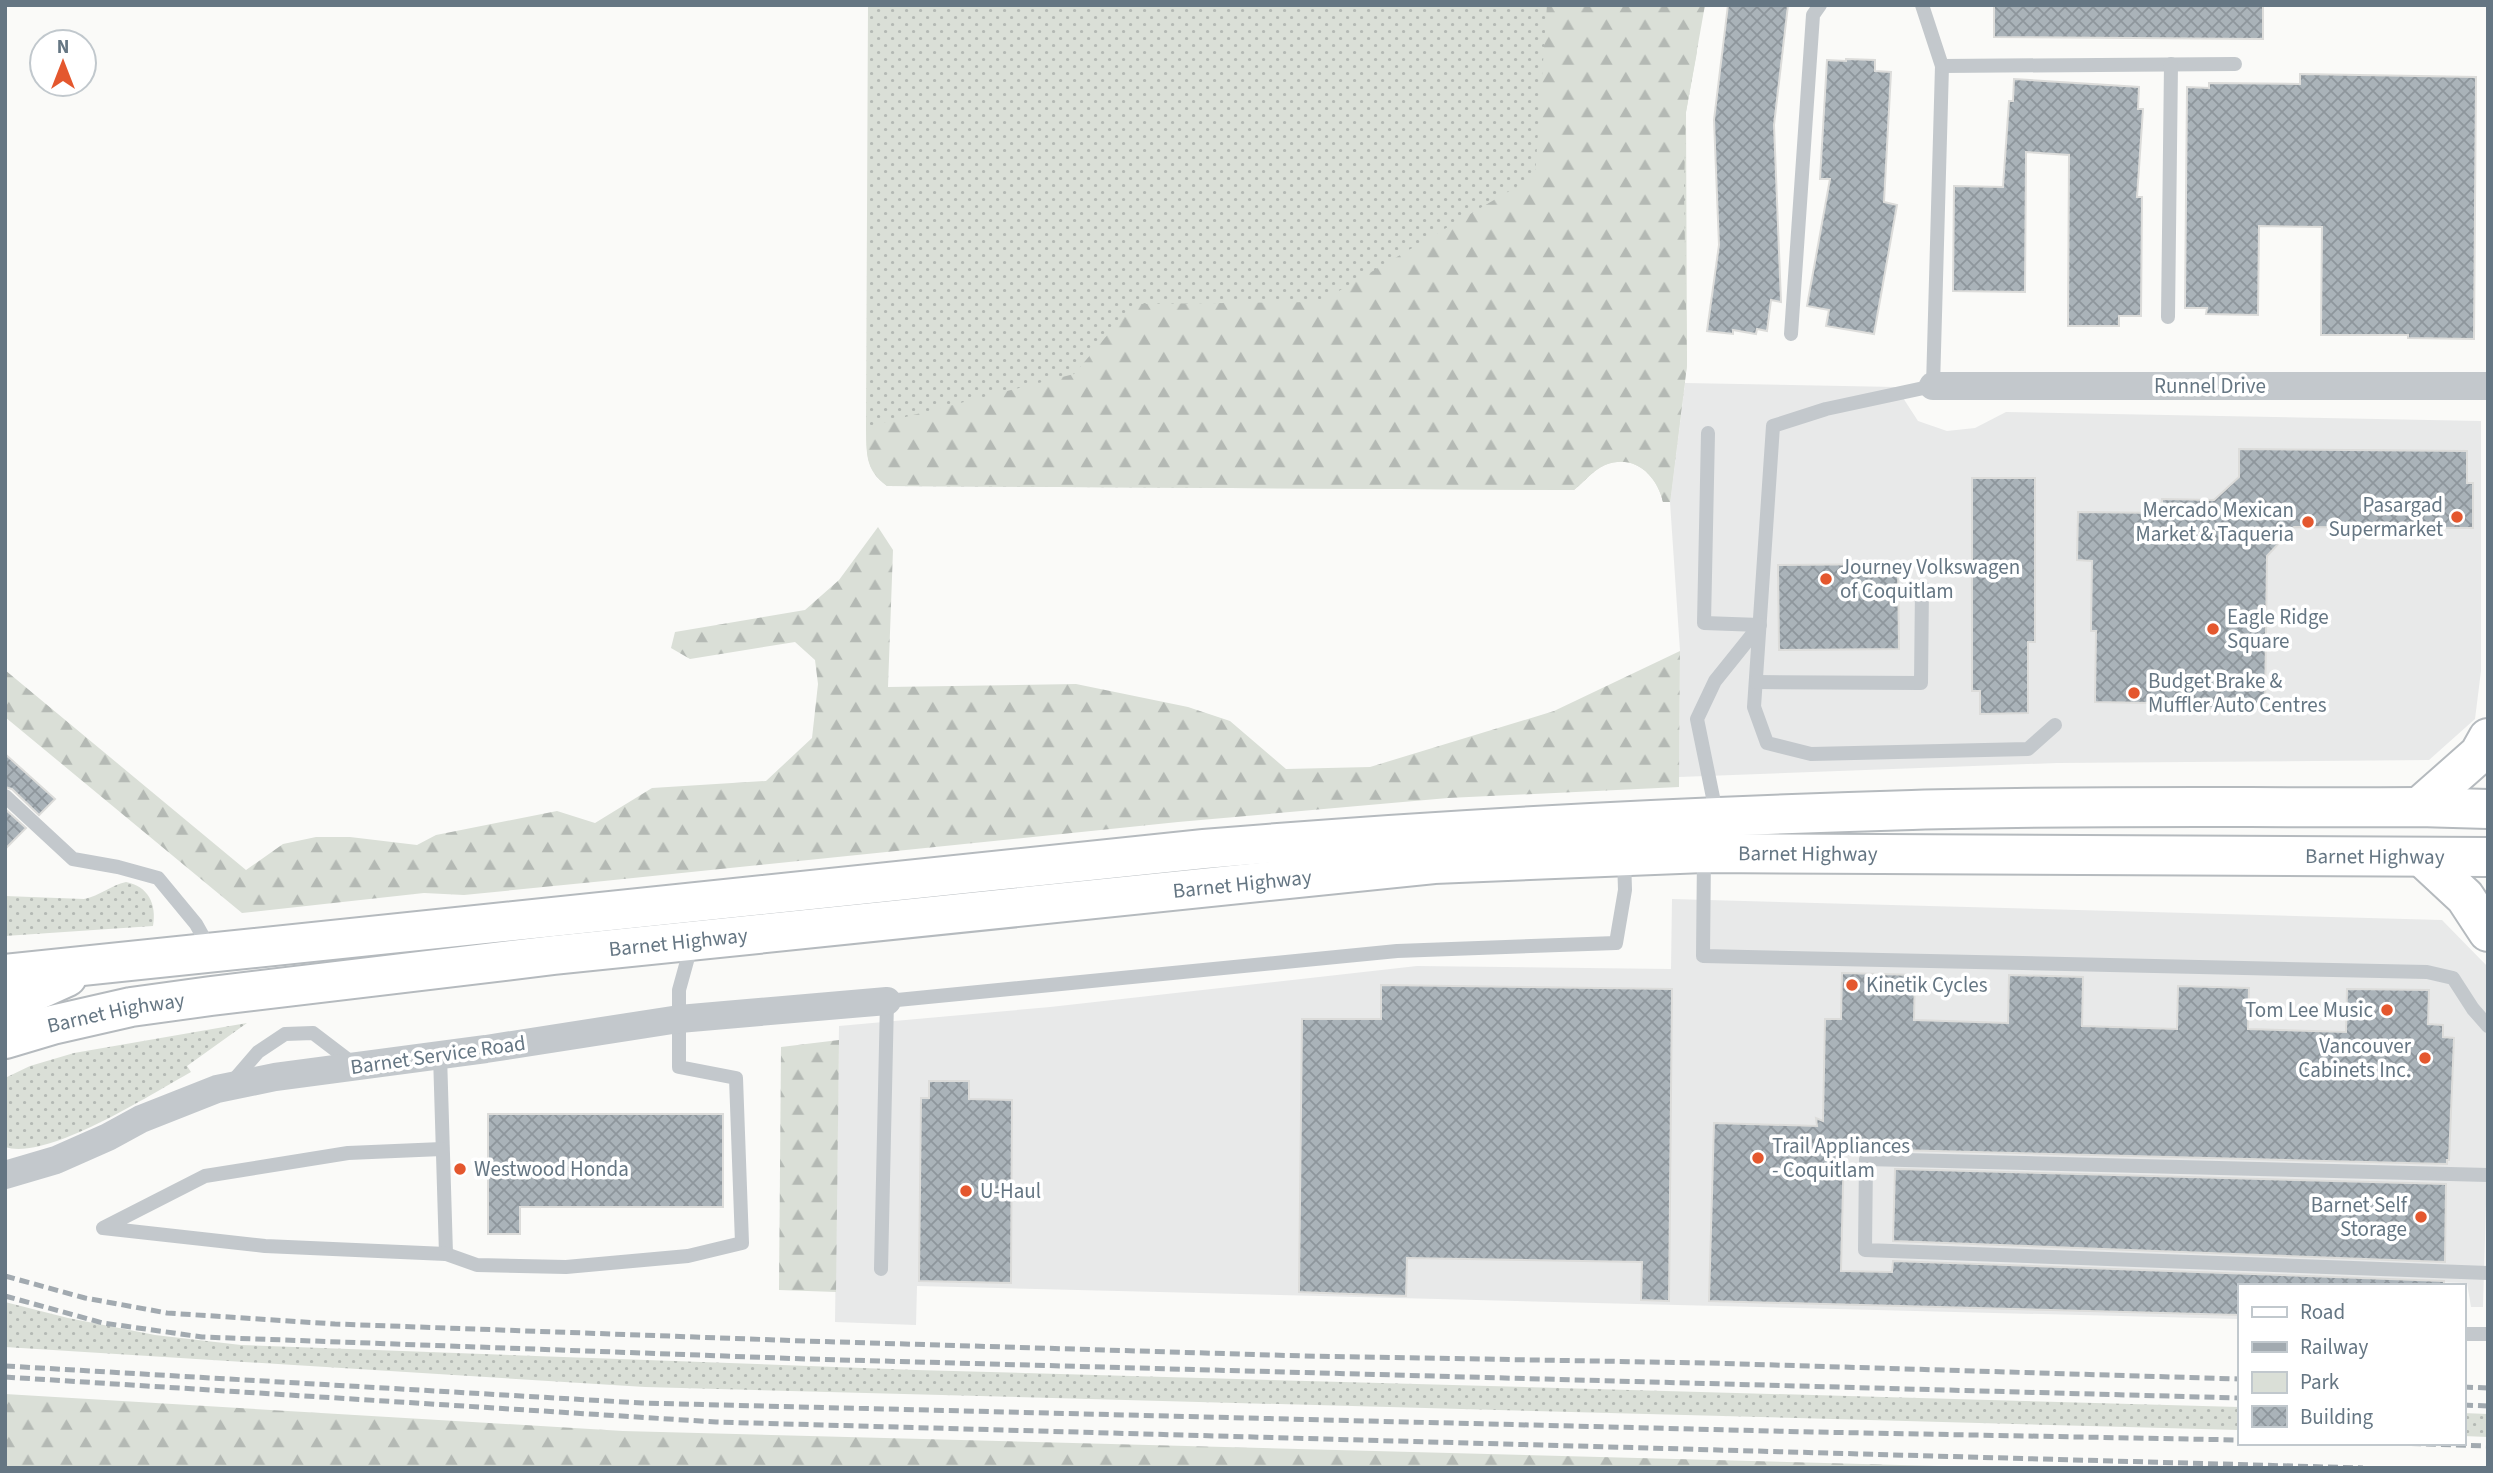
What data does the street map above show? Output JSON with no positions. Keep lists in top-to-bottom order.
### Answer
{
  "streets": {
    "main road": ["Barnet Highway"],
    "street": ["Runnel Drive", "Barnet Service Road"]
  },
  "places": [
    "Pasargad Supermarket",
    "Mercado Mexican Market & Taqueria",
    "Journey Volkswagen of Coquitlam",
    "Eagle Ridge Square",
    "Budget Brake & Muffler Auto Centres",
    "Kinetik Cycles",
    "Tom Lee Music",
    "Vancouver Cabinets Inc.",
    "Trail Appliances - Coquitlam",
    "Westwood Honda",
    "U-Haul",
    "Barnet Self Storage"
  ],
  "legend": [
    "Road",
    "Railway",
    "Park",
    "Building"
  ],
  "north": "top"
}
